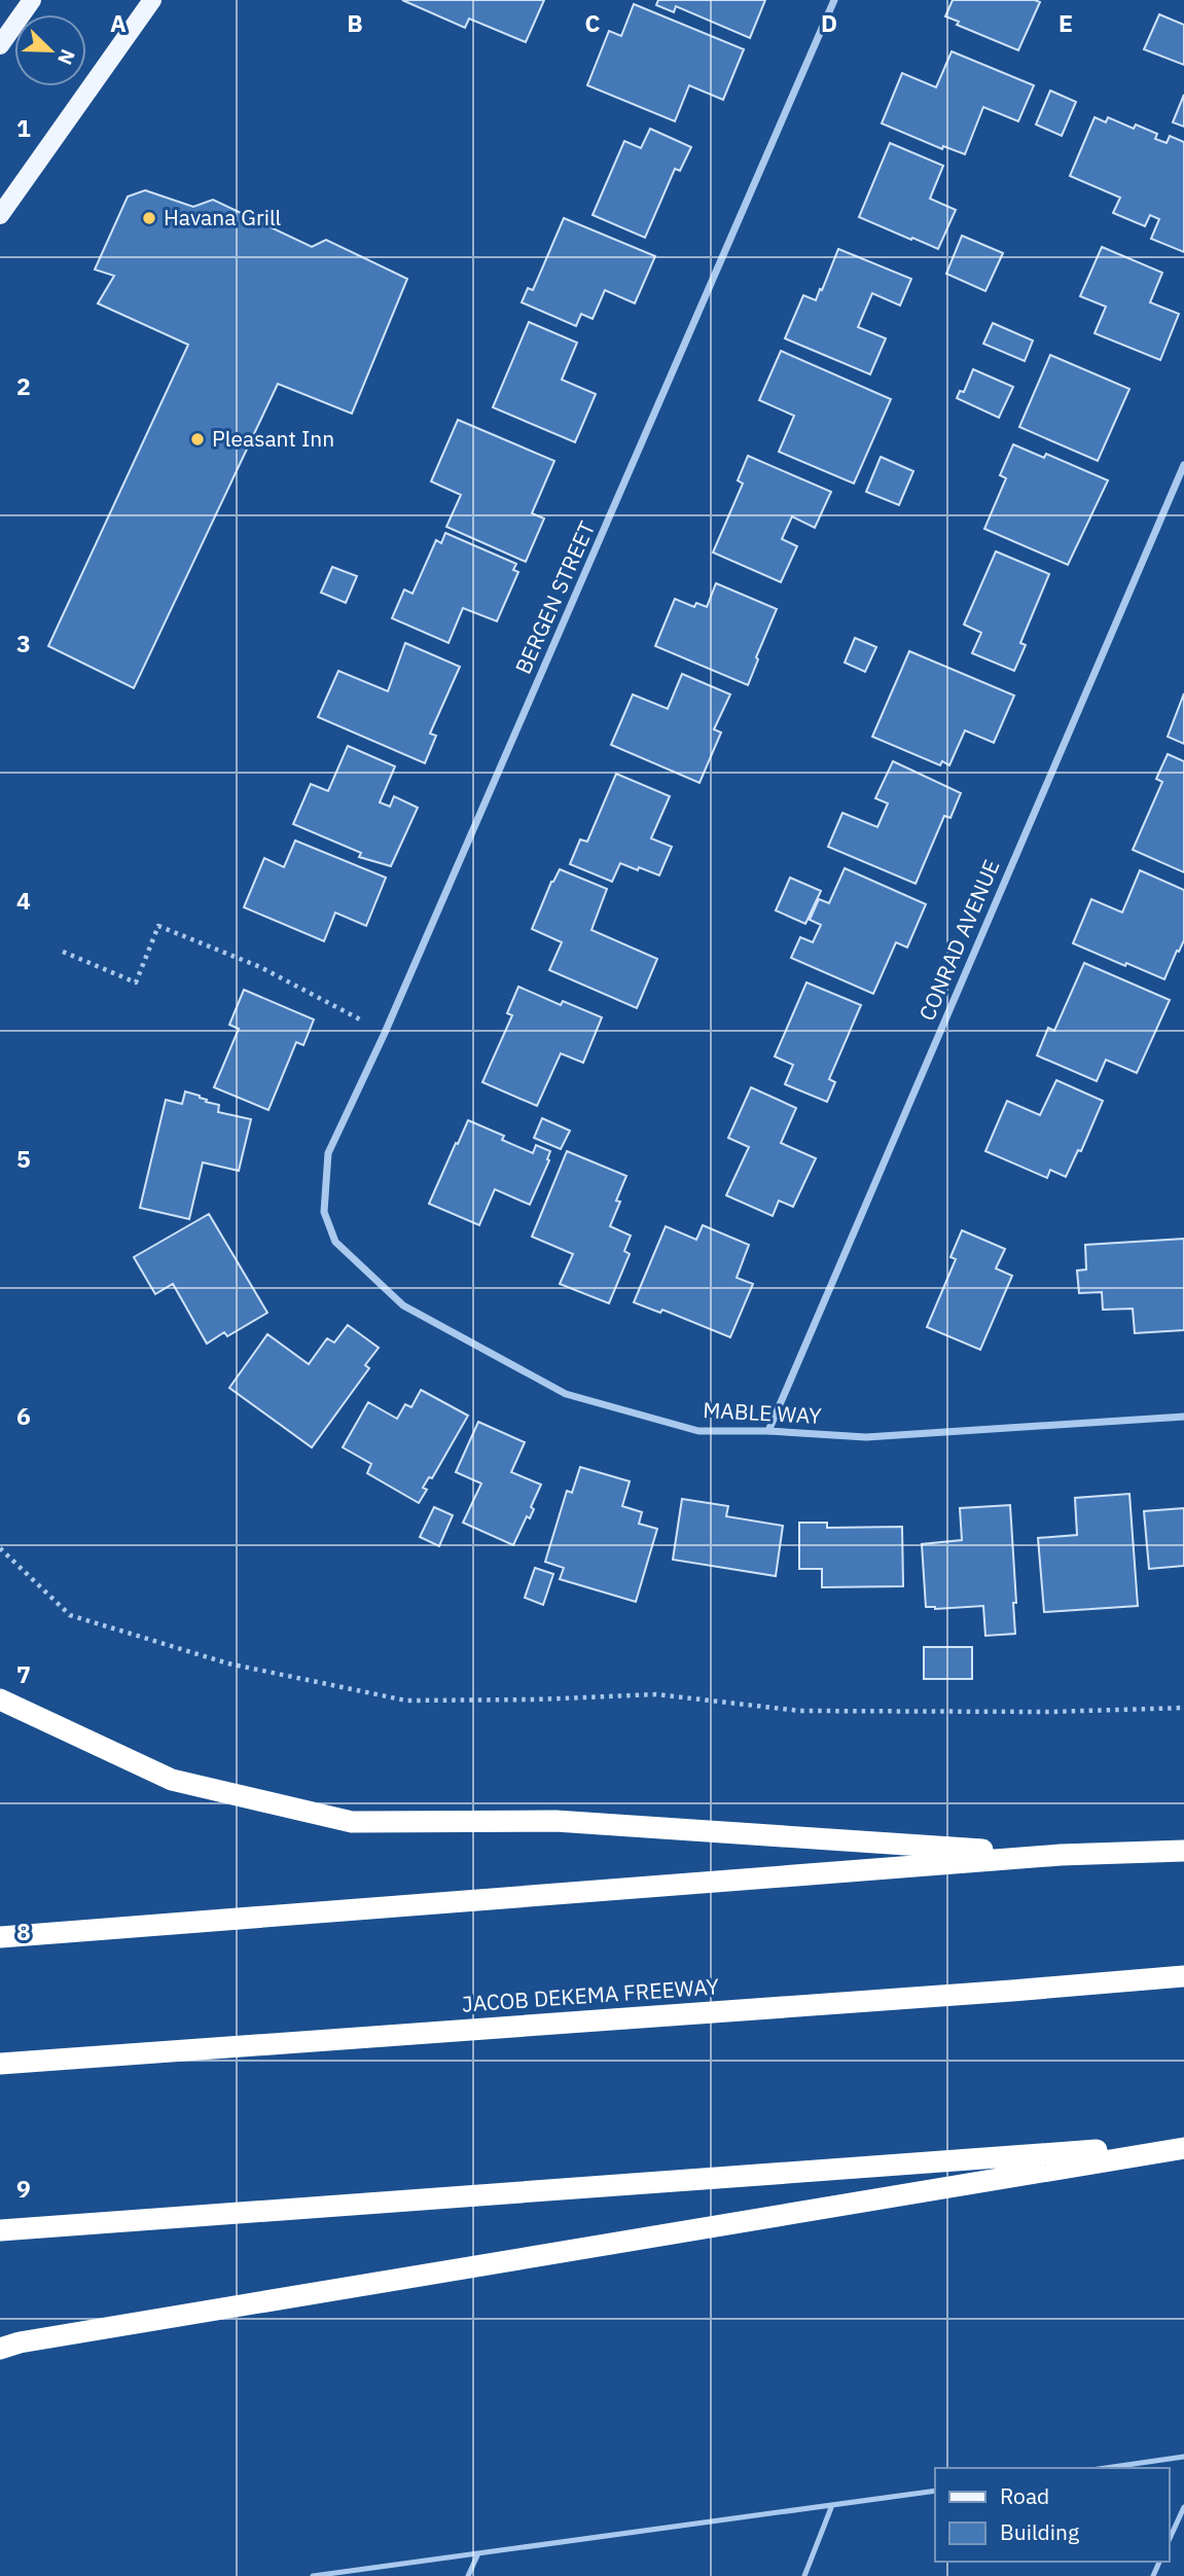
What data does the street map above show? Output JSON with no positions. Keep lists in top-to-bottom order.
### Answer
{
  "streets": {
    "highway": ["JACOB DEKEMA FREEWAY"],
    "street": ["BERGEN STREET", "CONRAD AVENUE", "MABLE WAY"]
  },
  "crossings": [
    ["BERGEN STREET", "MABLE WAY"],
    ["CONRAD AVENUE", "MABLE WAY"]
  ],
  "places": ["Havana Grill", "Pleasant Inn"],
  "legend": ["Road", "Building"],
  "north": "bottom right",
  "grid": {
    "columns": [
      "A",
      "B",
      "C",
      "D",
      "E"
    ],
    "rows": [
      "1",
      "2",
      "3",
      "4",
      "5",
      "6",
      "7",
      "8",
      "9"
    ]
  }
}
